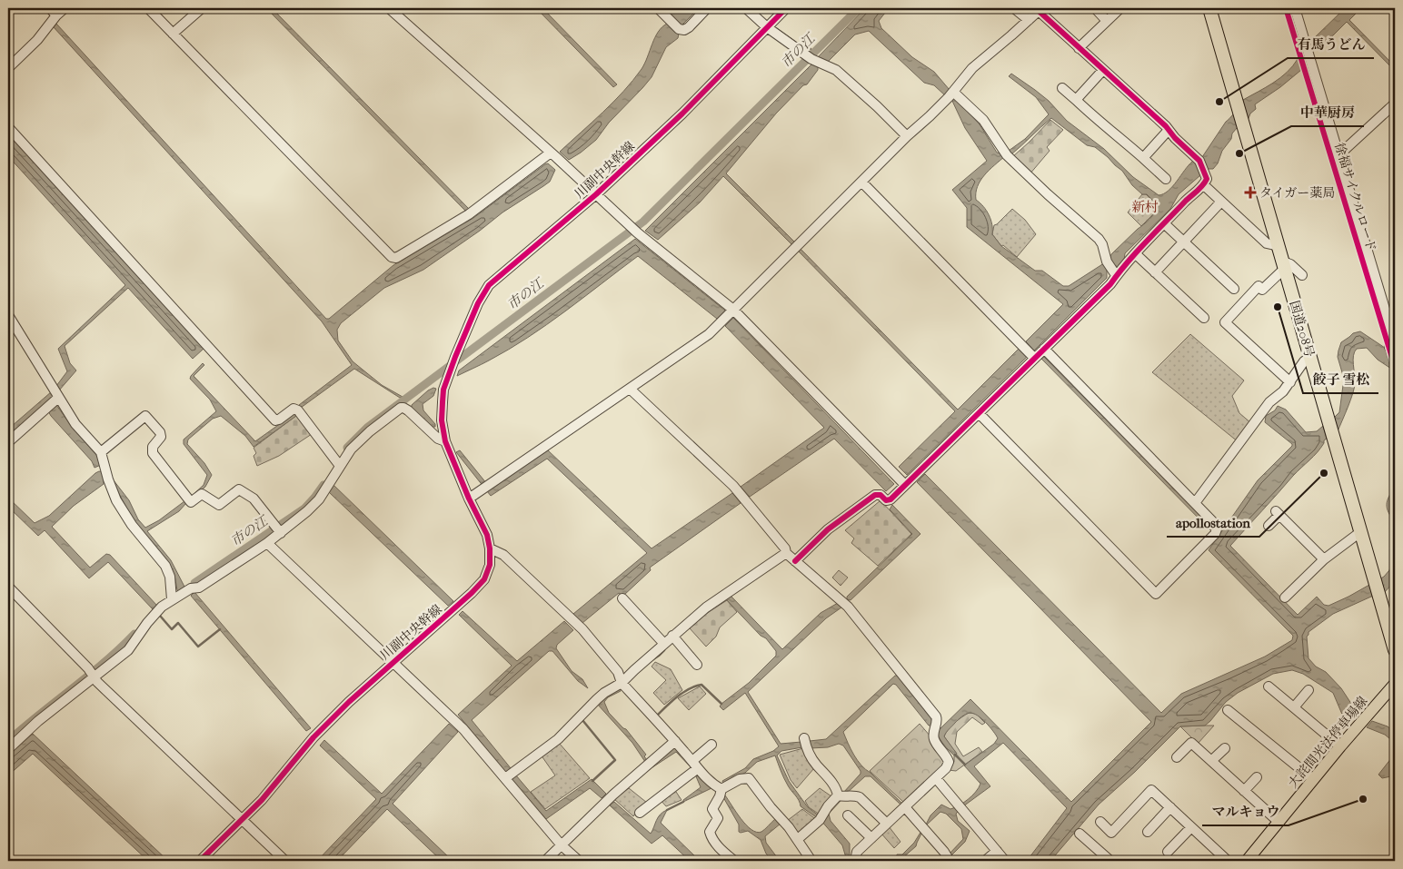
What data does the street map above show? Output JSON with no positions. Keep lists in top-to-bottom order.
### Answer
{
  "streets": {
    "highway": ["国道208号"],
    "main road": ["大詫間光法停車場線"],
    "street": ["川副中央幹線"],
    "cycle path": ["徐福サイクルロード"]
  },
  "districts": ["新村"],
  "water": ["市の江"],
  "places": {
    "other": [
      "有馬うどん",
      "中華厨房",
      "餃子 雪松",
      "apollostation",
      "マルキョウ"
    ],
    "health": ["タイガー薬局"]
  }
}
